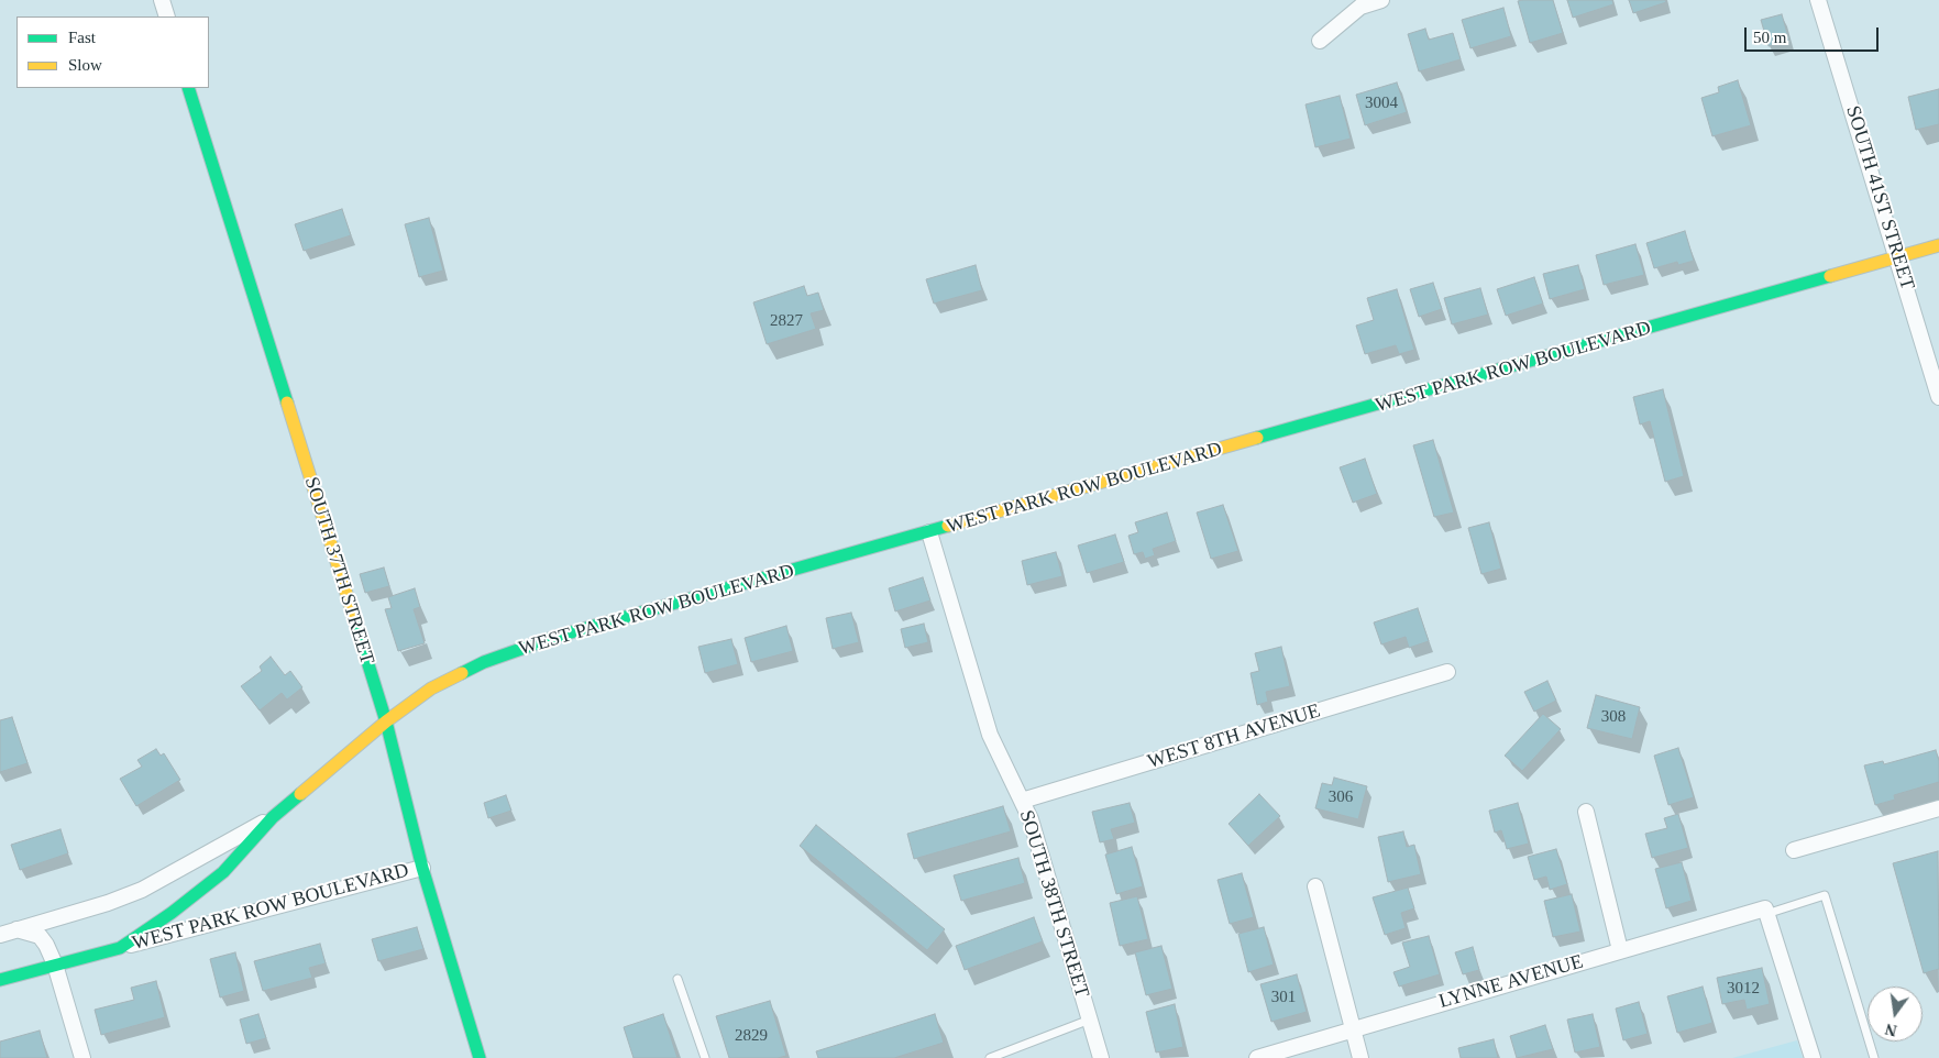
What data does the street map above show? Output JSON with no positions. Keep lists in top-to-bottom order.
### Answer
{
  "streets": {
    "street": [
      "SOUTH 41ST STREET",
      "WEST PARK ROW BOULEVARD",
      "SOUTH 37TH STREET",
      "WEST 8TH AVENUE",
      "SOUTH 38TH STREET",
      "LYNNE AVENUE"
    ]
  },
  "crossings": [
    ["SOUTH 41ST STREET", "WEST PARK ROW BOULEVARD"],
    ["WEST PARK ROW BOULEVARD", "SOUTH 37TH STREET"],
    ["WEST PARK ROW BOULEVARD", "SOUTH 38TH STREET"],
    ["WEST 8TH AVENUE", "SOUTH 38TH STREET"]
  ],
  "house_numbers": [
    "3004",
    "2827",
    "308",
    "306",
    "3012",
    "301",
    "2829"
  ],
  "legend": ["Fast", "Slow"],
  "scale_bar": "50 m",
  "north": "bottom"
}
